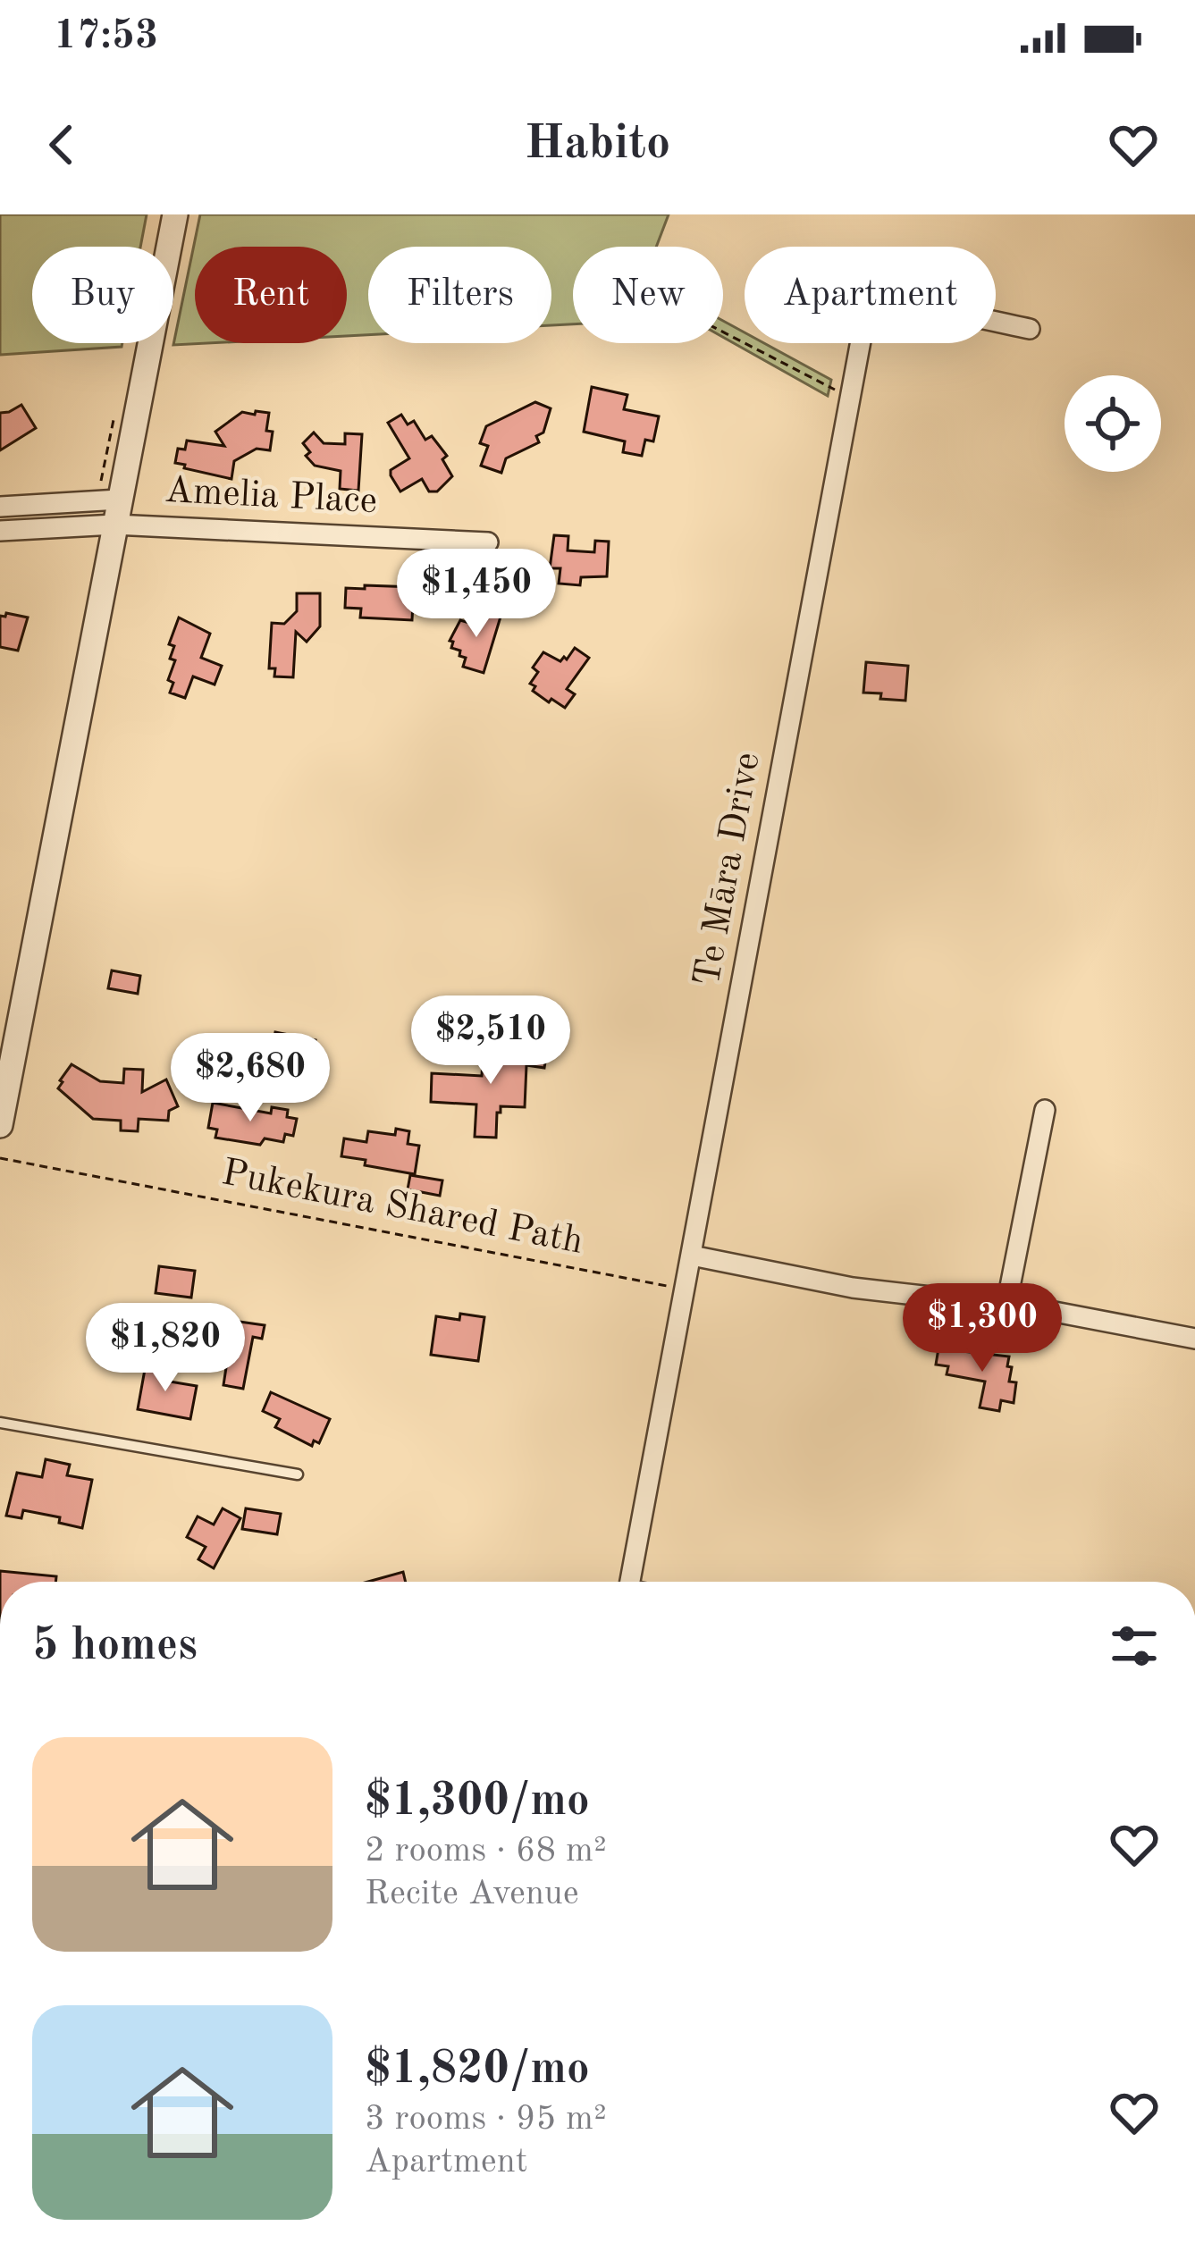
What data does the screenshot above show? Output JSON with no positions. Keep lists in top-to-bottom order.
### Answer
{
  "streets": {
    "street": ["Amelia Place", "Te Māra Drive"],
    "path": ["Pukekura Shared Path"]
  },
  "page": {
    "status": "17:53",
    "header": "Habito",
    "chip": [
      "Buy",
      "Rent",
      "Filters",
      "New",
      "Apartment"
    ],
    "price": [
      "$1,450",
      "$2,510",
      "$2,680",
      "$1,300",
      "$1,820"
    ],
    "heading": "5 homes",
    "list": [
      {
        "name": "$1,300/mo",
        "note": "2 rooms · 68 m² · Recite Avenue"
      },
      {
        "name": "$1,820/mo",
        "note": "3 rooms · 95 m² · Apartment"
      }
    ]
  }
}
